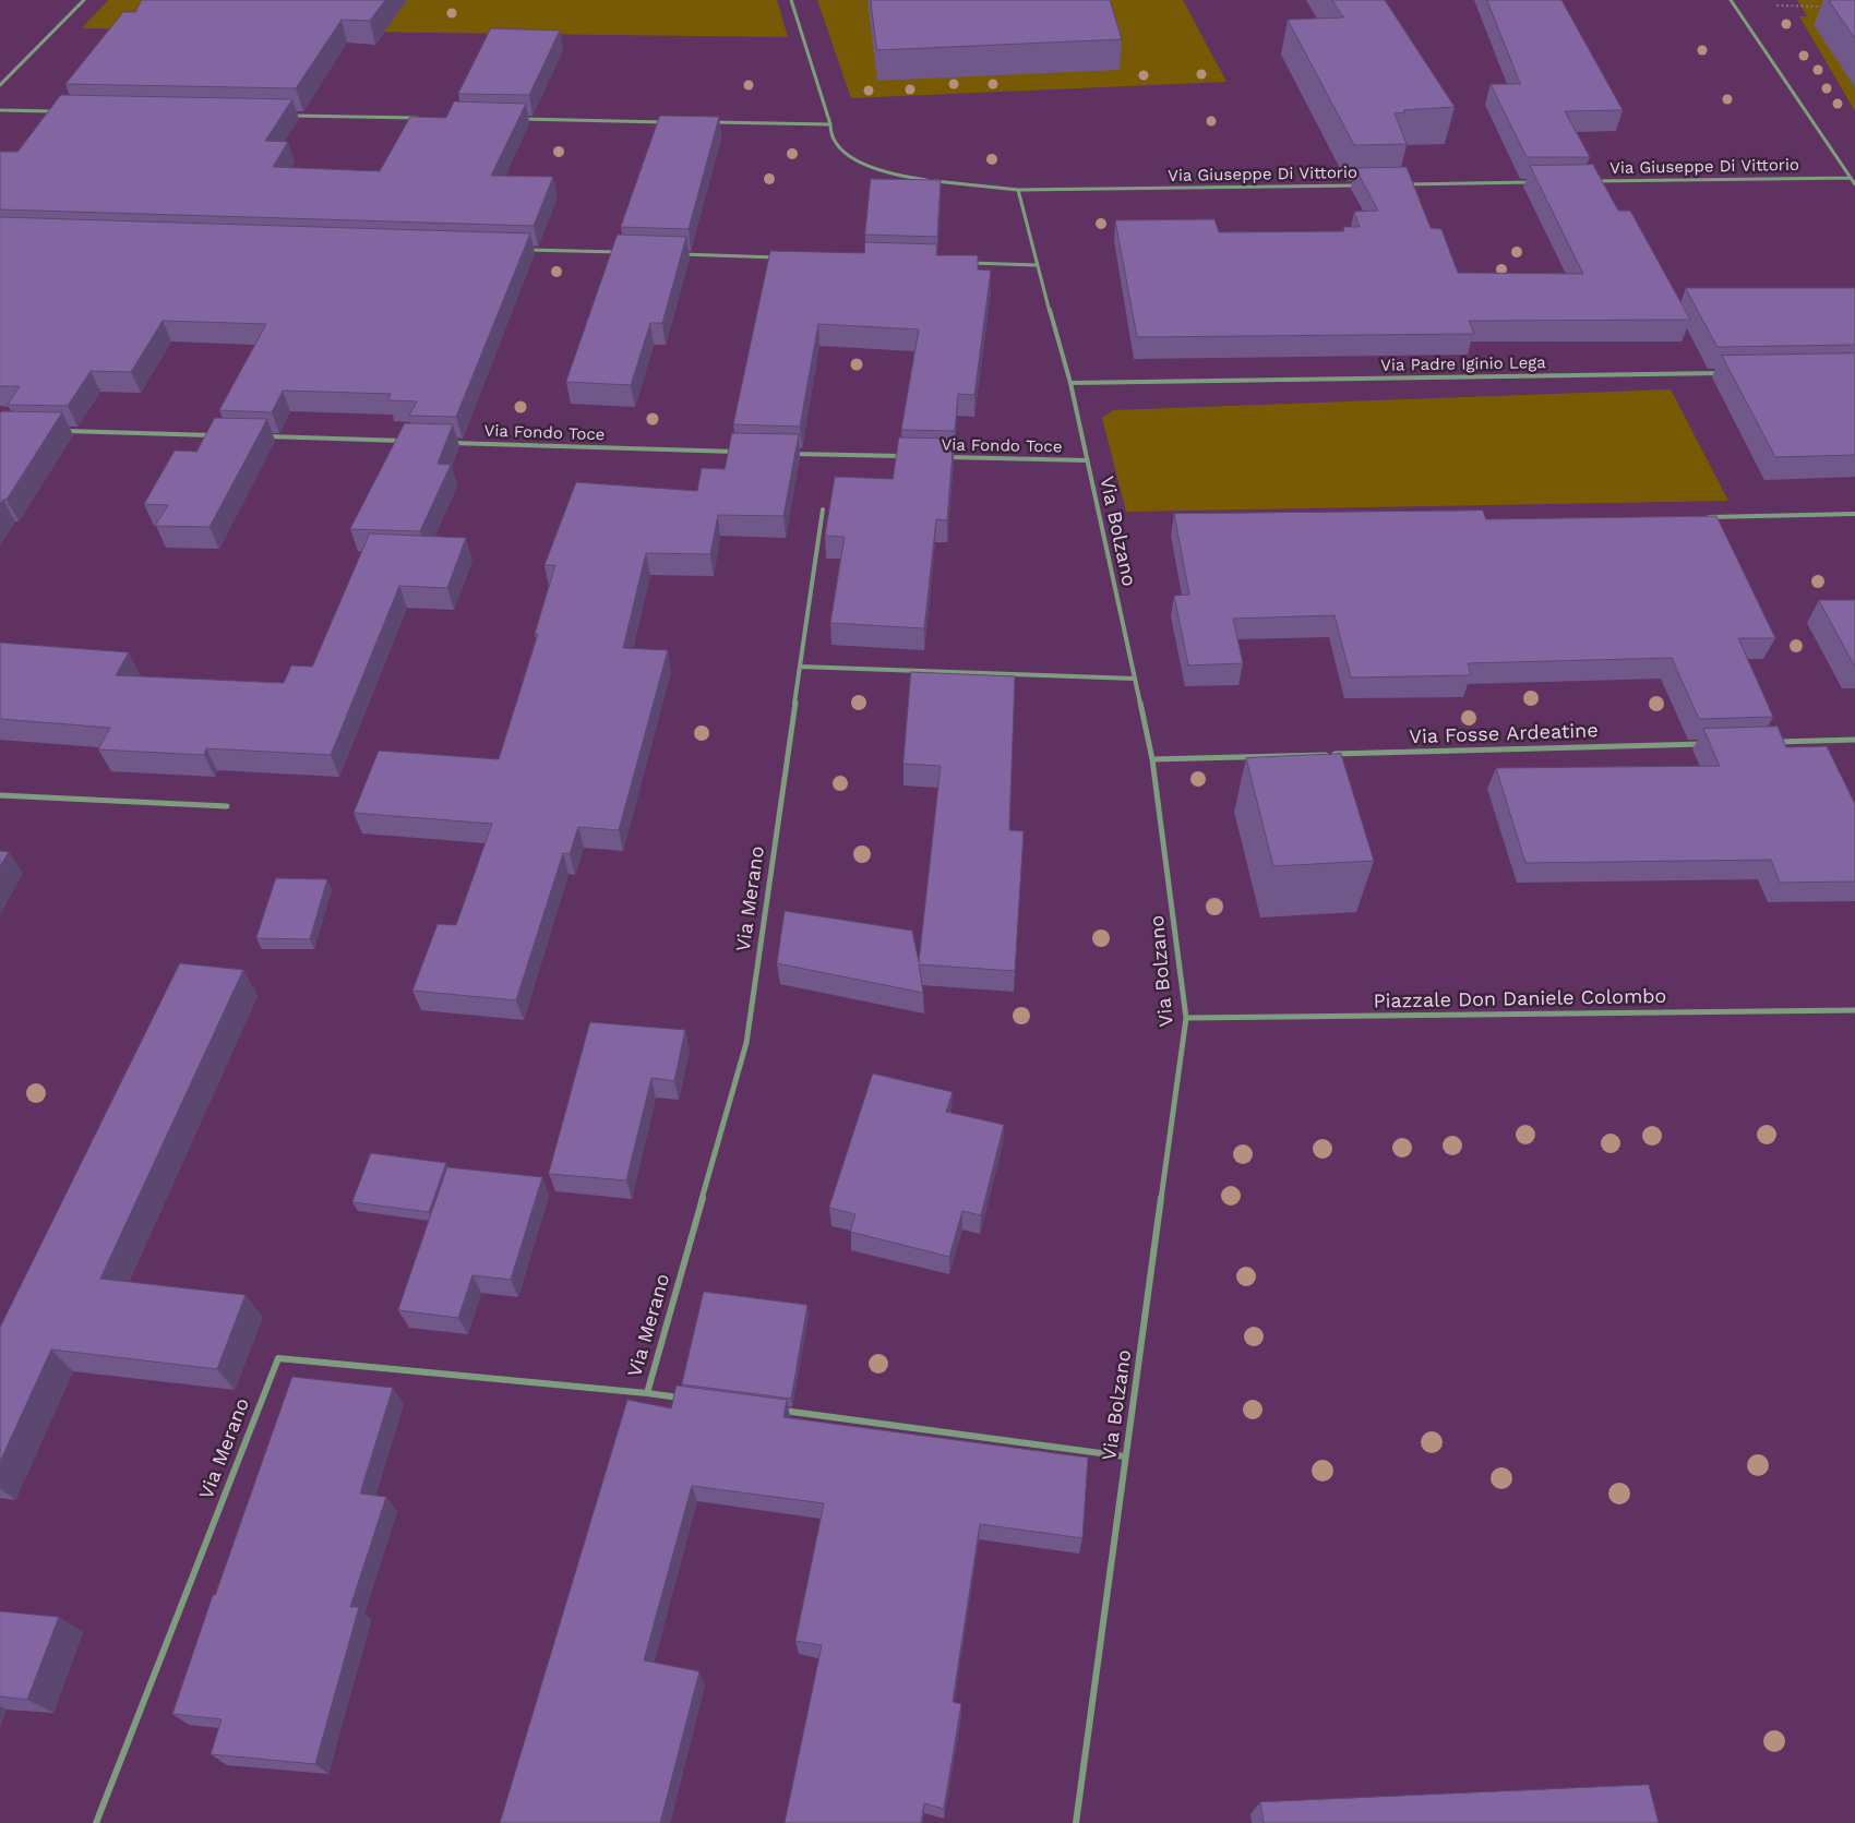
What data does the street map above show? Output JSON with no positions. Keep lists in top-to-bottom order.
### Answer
{
  "streets": {
    "street": [
      "Via Giuseppe Di Vittorio",
      "Via Padre Iginio Lega",
      "Via Fondo Toce",
      "Via Bolzano",
      "Via Fosse Ardeatine",
      "Via Merano",
      "Piazzale Don Daniele Colombo"
    ]
  },
  "crossings": [
    ["Via Giuseppe Di Vittorio", "Via Bolzano"],
    ["Via Padre Iginio Lega", "Via Bolzano"],
    ["Via Fondo Toce", "Via Bolzano"],
    ["Via Bolzano", "Via Fosse Ardeatine"],
    ["Via Bolzano", "Piazzale Don Daniele Colombo"]
  ]
}
